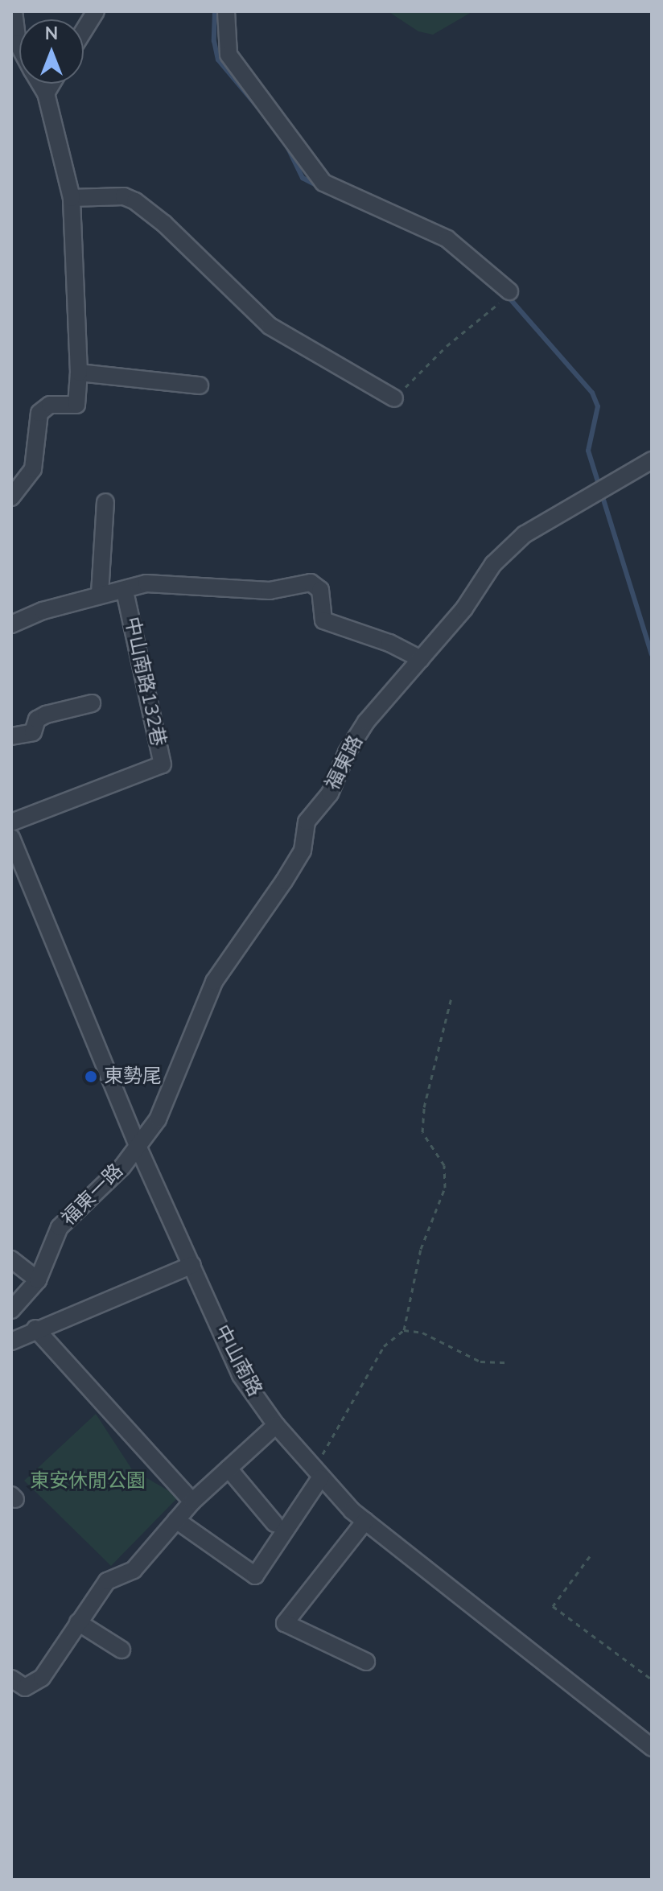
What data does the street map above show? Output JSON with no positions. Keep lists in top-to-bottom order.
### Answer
{
  "streets": {
    "street": [
      "中山南路132巷",
      "福東路",
      "福東一路",
      "中山南路"
    ]
  },
  "crossings": [
    ["福東路", "福東一路"],
    ["福東路", "中山南路"],
    ["福東一路", "中山南路"]
  ],
  "parks": ["東安休閒公園"],
  "places": ["東勢尾"],
  "north": "top"
}
